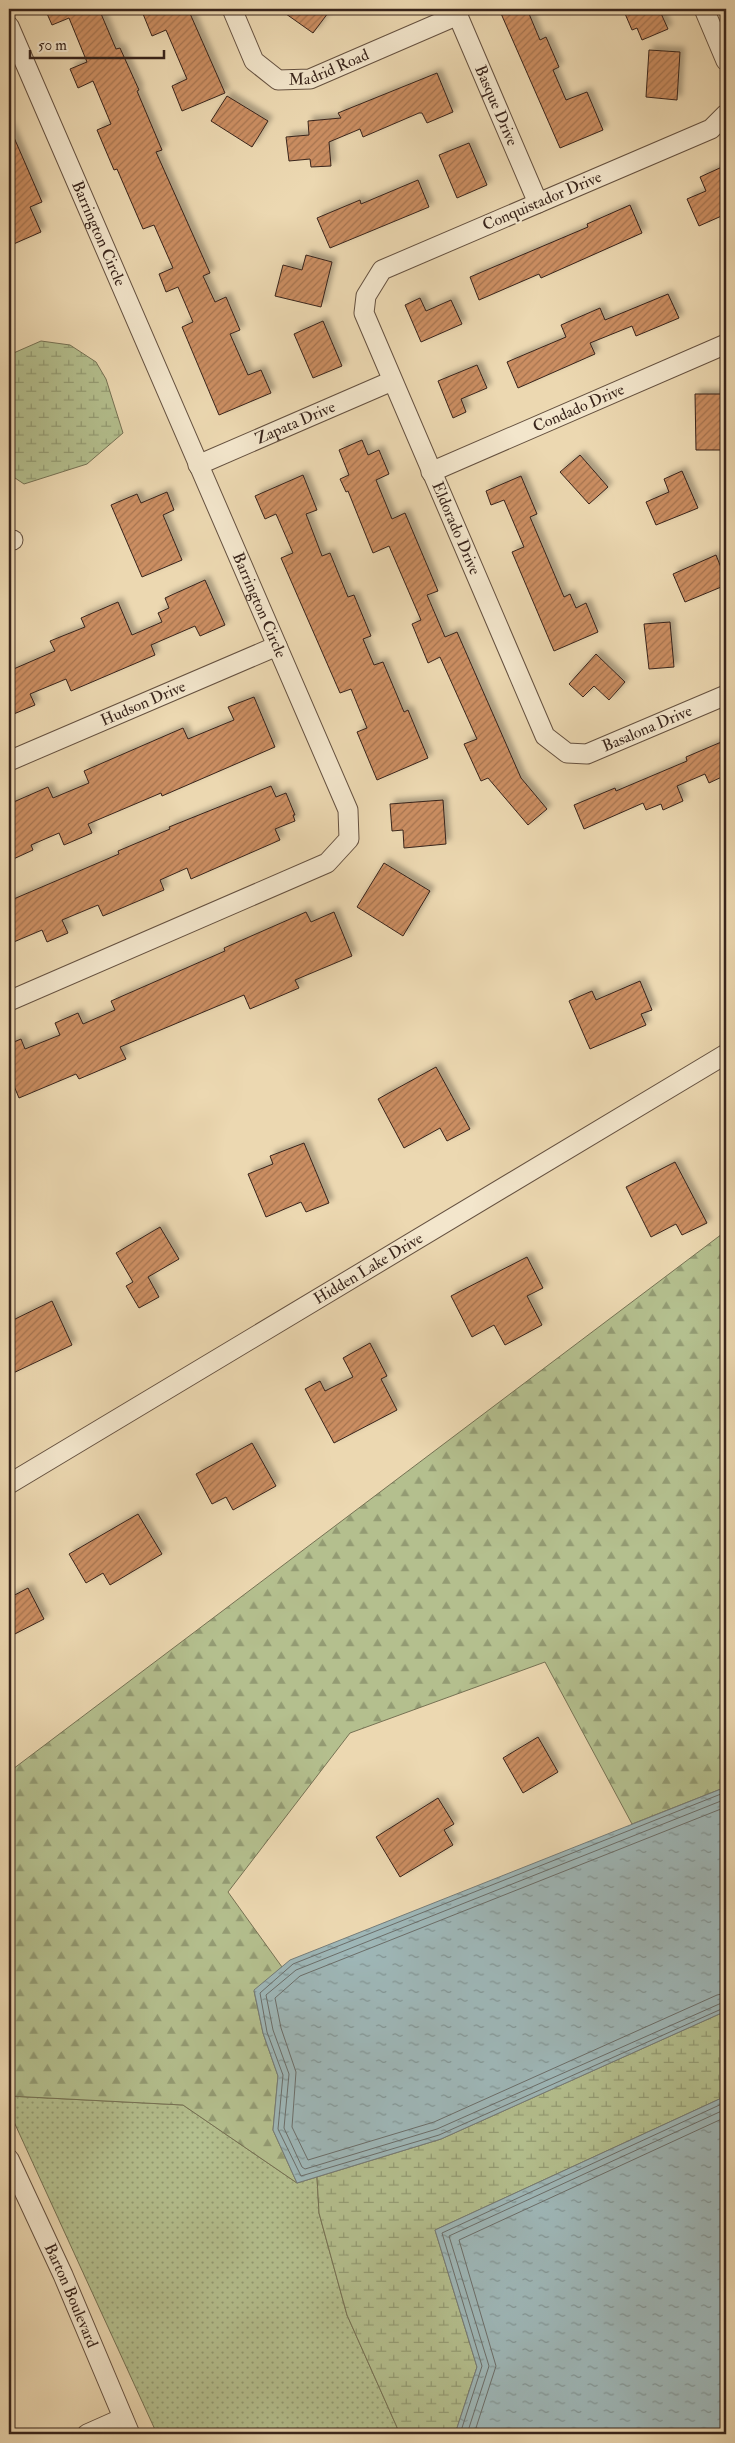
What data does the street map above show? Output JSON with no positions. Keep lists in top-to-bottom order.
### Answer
{
  "streets": {
    "street": [
      "Madrid Road",
      "Basque Drive",
      "Conquistador Drive",
      "Barrington Circle",
      "Condado Drive",
      "Zapata Drive",
      "Eldorado Drive",
      "Hudson Drive",
      "Basalona Drive",
      "Hidden Lake Drive",
      "Barton Boulevard"
    ]
  },
  "crossings": [
    ["Madrid Road", "Basque Drive"],
    ["Basque Drive", "Conquistador Drive"],
    ["Conquistador Drive", "Eldorado Drive"],
    ["Barrington Circle", "Zapata Drive"],
    ["Barrington Circle", "Hudson Drive"],
    ["Condado Drive", "Eldorado Drive"],
    ["Zapata Drive", "Eldorado Drive"],
    ["Eldorado Drive", "Basalona Drive"]
  ],
  "scale_bar": "50 m"
}
